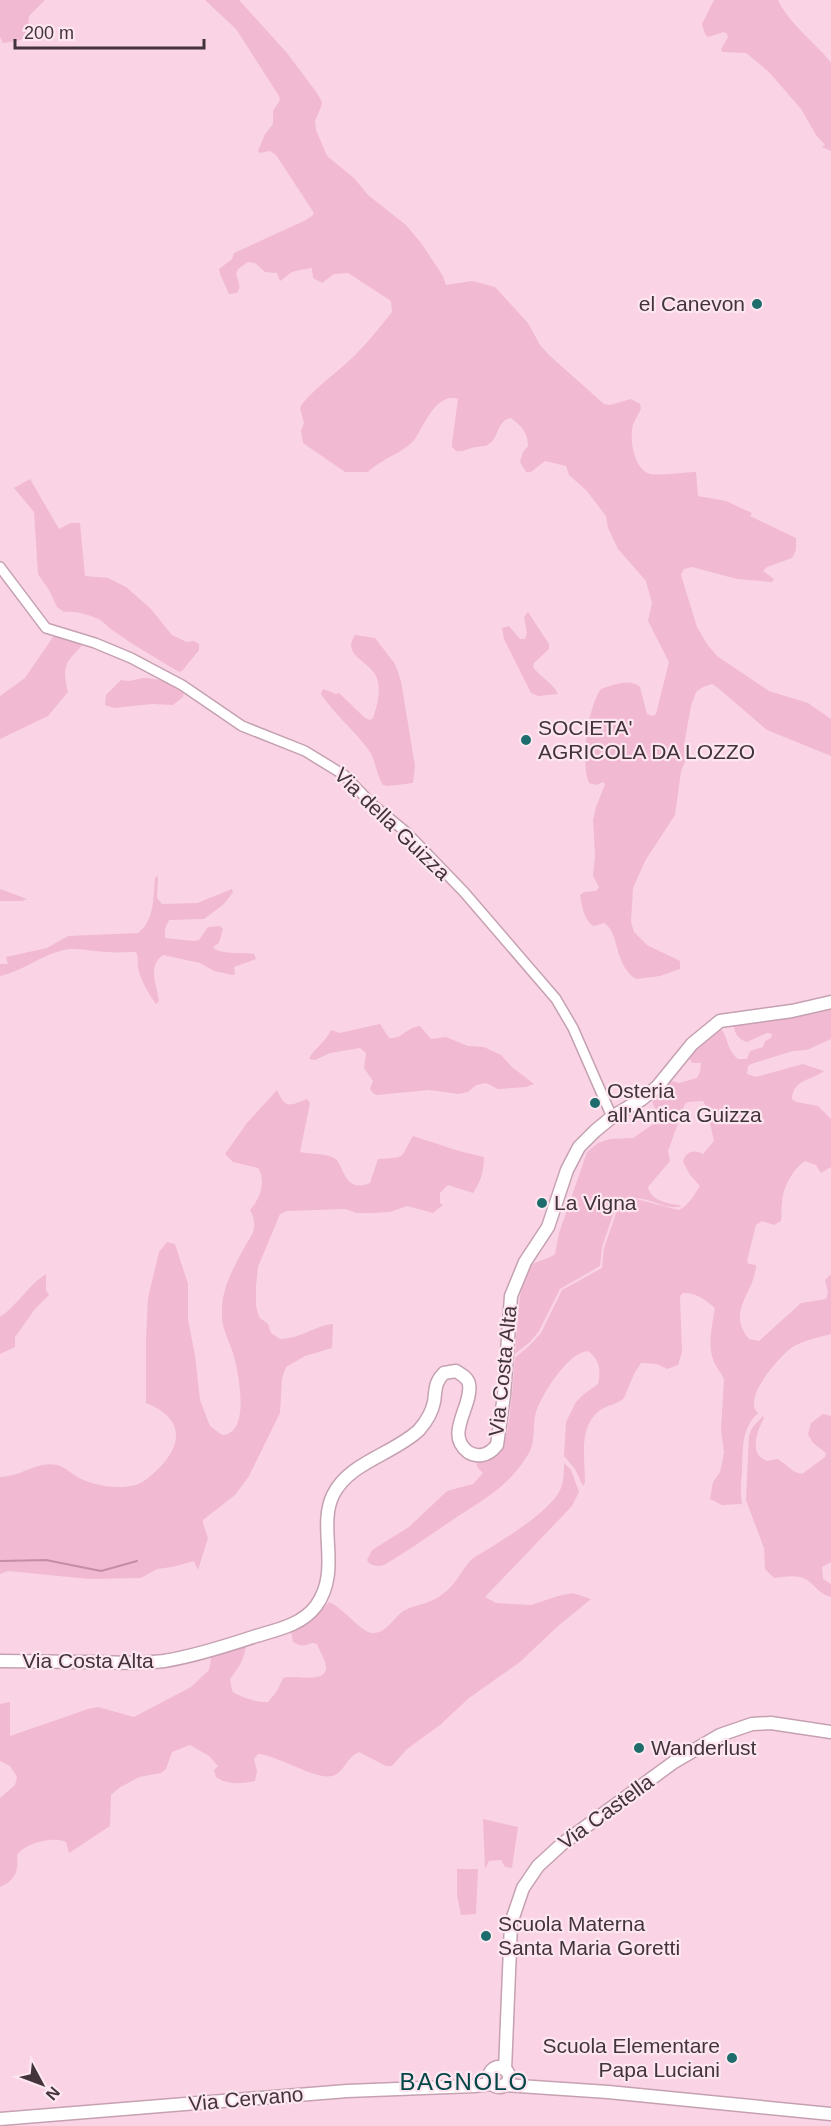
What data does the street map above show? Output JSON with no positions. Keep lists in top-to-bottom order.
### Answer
{
  "streets": {
    "main road": ["Via Costa Alta", "Via Castella", "Via Cervano"],
    "street": ["Via della Guizza"]
  },
  "crossings": [
    ["Via della Guizza", "Via Costa Alta"],
    ["Via Castella", "Via Cervano"]
  ],
  "districts": ["BAGNOLO"],
  "places": [
    "el Canevon",
    "SOCIETA' AGRICOLA DA LOZZO",
    "Osteria all'Antica Guizza",
    "La Vigna",
    "Wanderlust",
    "Scuola Materna Santa Maria Goretti",
    "Scuola Elementare Papa Luciani"
  ],
  "scale_bar": "200 m",
  "north": "bottom right"
}
